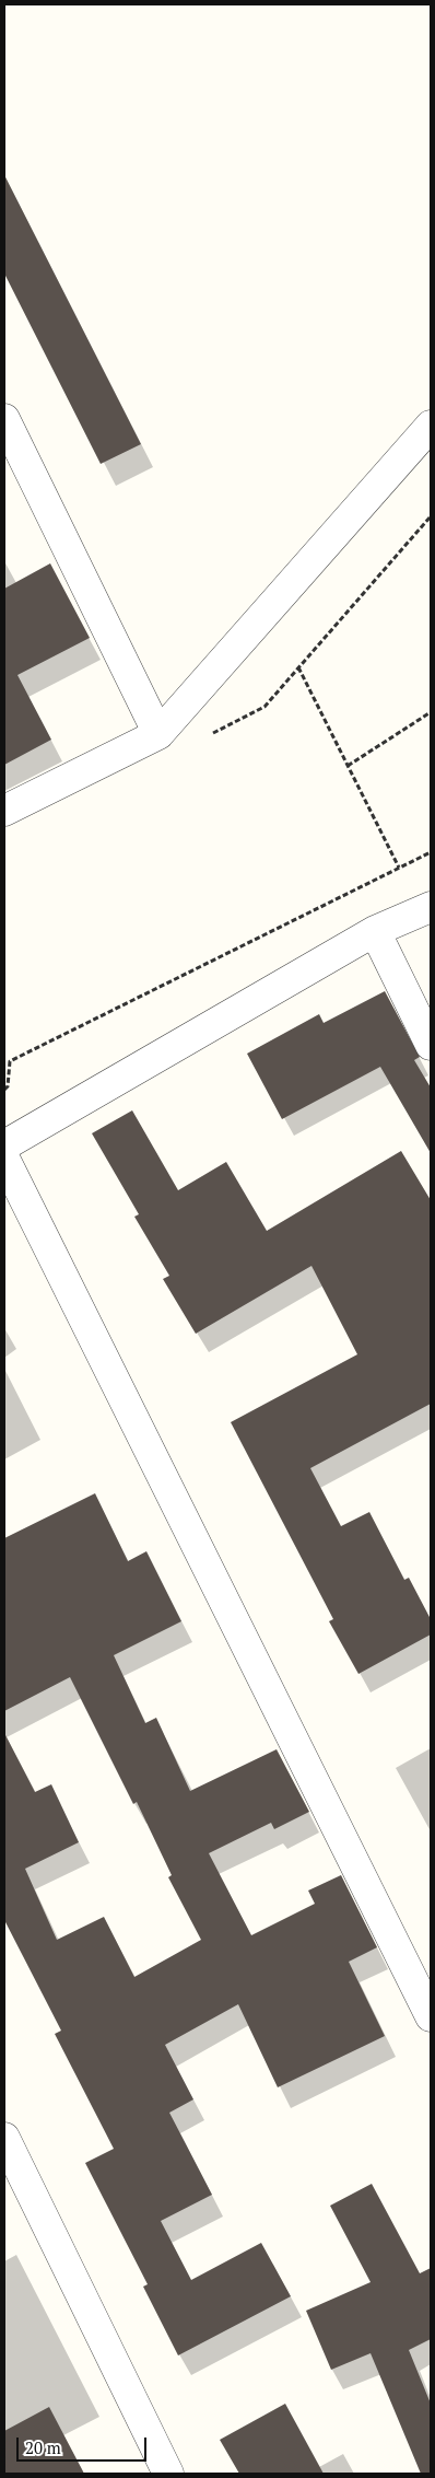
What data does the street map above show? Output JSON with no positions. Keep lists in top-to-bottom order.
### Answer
{
  "scale_bar": "20 m"
}
